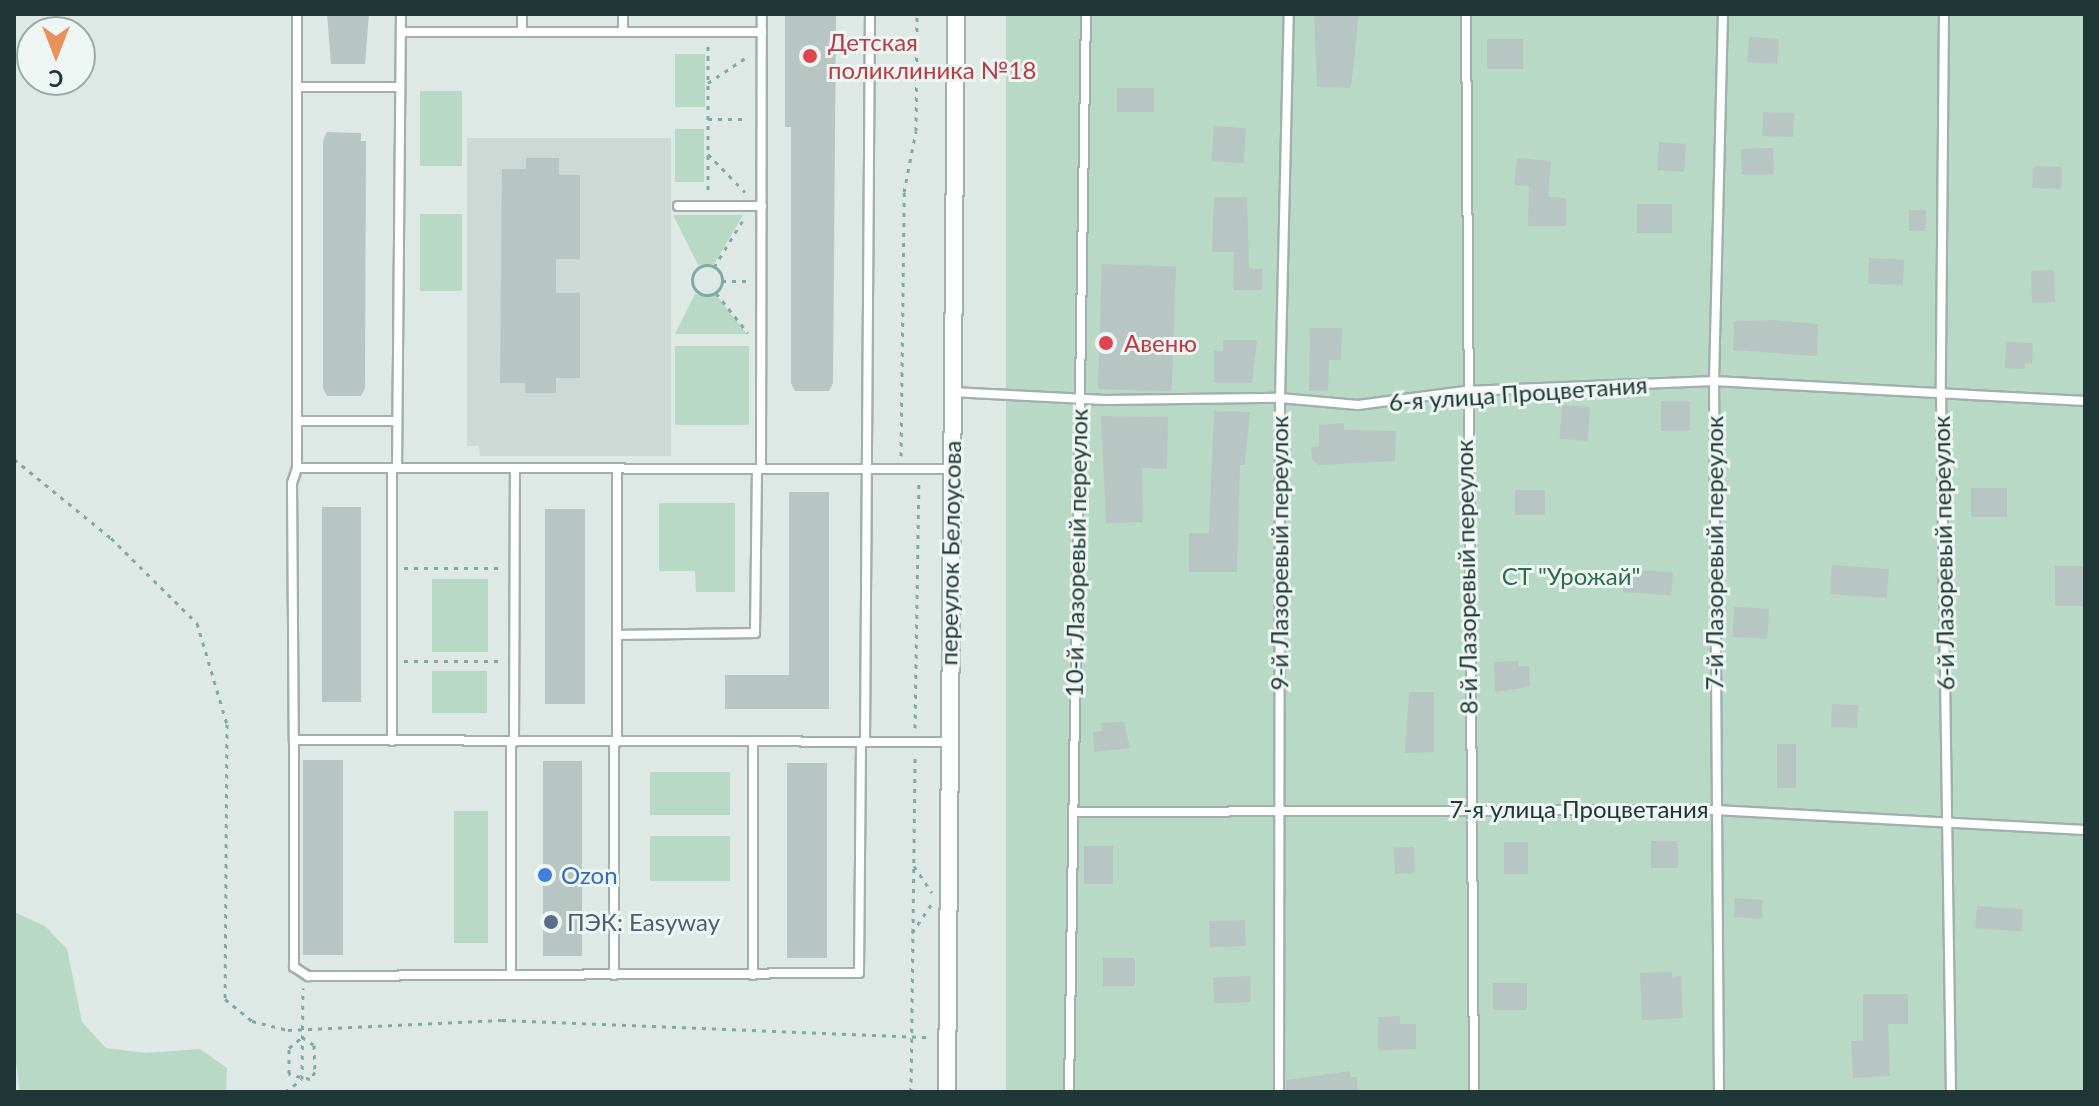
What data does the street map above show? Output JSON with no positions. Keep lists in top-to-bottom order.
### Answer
{
  "streets": {
    "street": ["переулок Белоусова"],
    "lane": [
      "6-я улица Процветания",
      "10-й Лазоревый переулок",
      "9-й Лазоревый переулок",
      "7-й Лазоревый переулок",
      "6-й Лазоревый переулок",
      "8-й Лазоревый переулок",
      "7-я улица Процветания"
    ]
  },
  "crossings": [
    ["6-я улица Процветания", "переулок Белоусова"],
    ["6-я улица Процветания", "10-й Лазоревый переулок"],
    ["6-я улица Процветания", "9-й Лазоревый переулок"],
    ["6-я улица Процветания", "7-й Лазоревый переулок"],
    ["6-я улица Процветания", "6-й Лазоревый переулок"],
    ["6-я улица Процветания", "8-й Лазоревый переулок"],
    ["10-й Лазоревый переулок", "7-я улица Процветания"],
    ["9-й Лазоревый переулок", "7-я улица Процветания"],
    ["7-й Лазоревый переулок", "7-я улица Процветания"],
    ["6-й Лазоревый переулок", "7-я улица Процветания"],
    ["8-й Лазоревый переулок", "7-я улица Процветания"]
  ],
  "parks": ["СТ \"Урожай\""],
  "places": [
    "Детская поликлиника №18",
    "Авеню",
    "Ozon",
    "ПЭК: Easyway"
  ],
  "north": "bottom"
}
